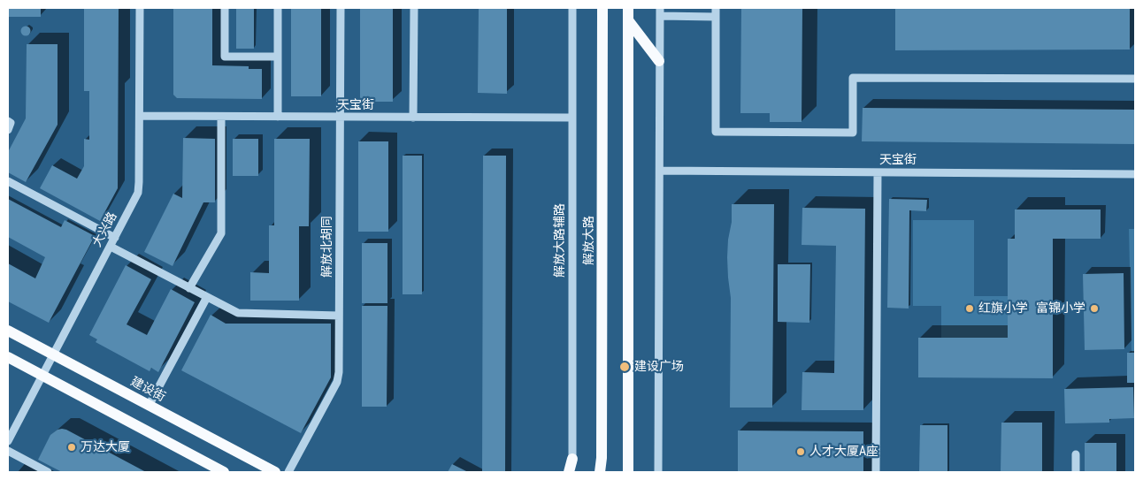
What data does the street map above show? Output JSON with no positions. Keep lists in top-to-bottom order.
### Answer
{
  "streets": {
    "main road": ["解放大路", "建设街"],
    "street": [
      "天宝街",
      "大兴路",
      "解放大路辅路",
      "解放北胡同"
    ]
  },
  "crossings": [
    ["天宝街", "大兴路"],
    ["天宝街", "解放大路辅路"],
    ["天宝街", "解放北胡同"],
    ["大兴路", "建设街"]
  ],
  "places": [
    "红旗小学",
    "富锦小学",
    "建设广场",
    "万达大厦",
    "人才大厦A座"
  ]
}
